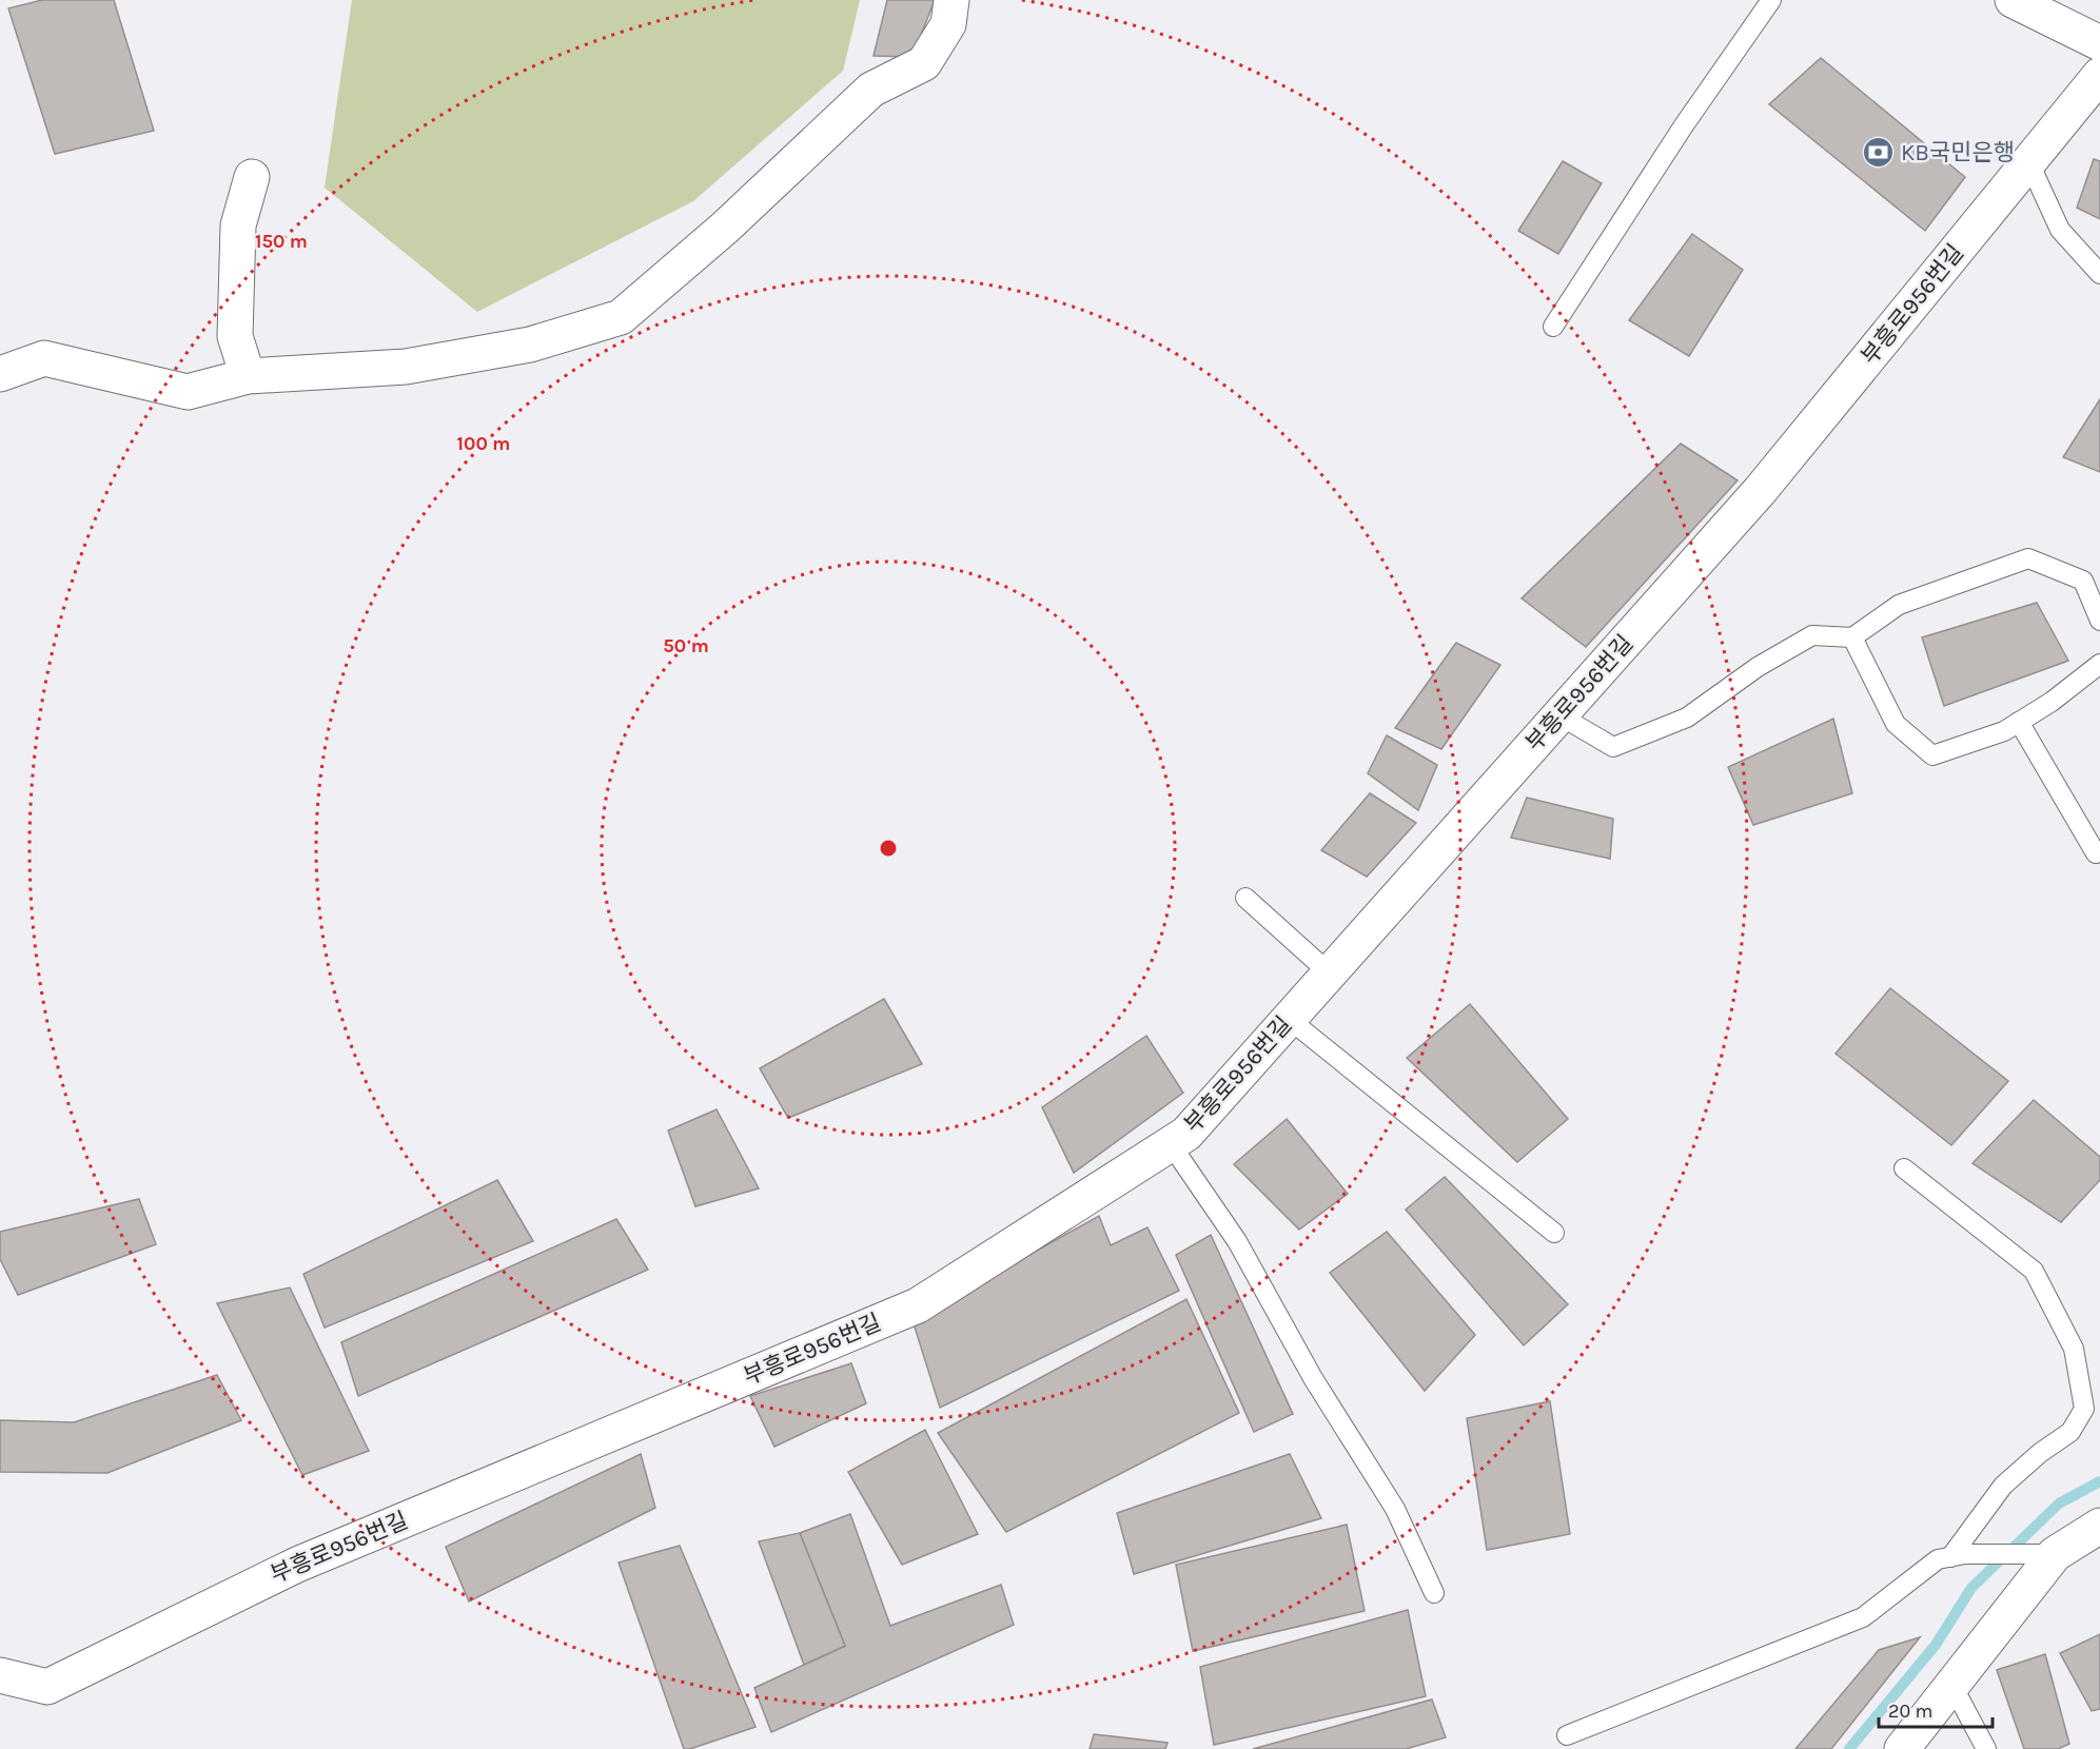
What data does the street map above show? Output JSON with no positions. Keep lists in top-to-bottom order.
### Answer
{
  "streets": {
    "street": ["부흥로956번길"]
  },
  "places": {
    "bank": ["KB국민은행"]
  },
  "scale_bar": "20 m",
  "rings": ["150 m", "100 m", "50 m"]
}
